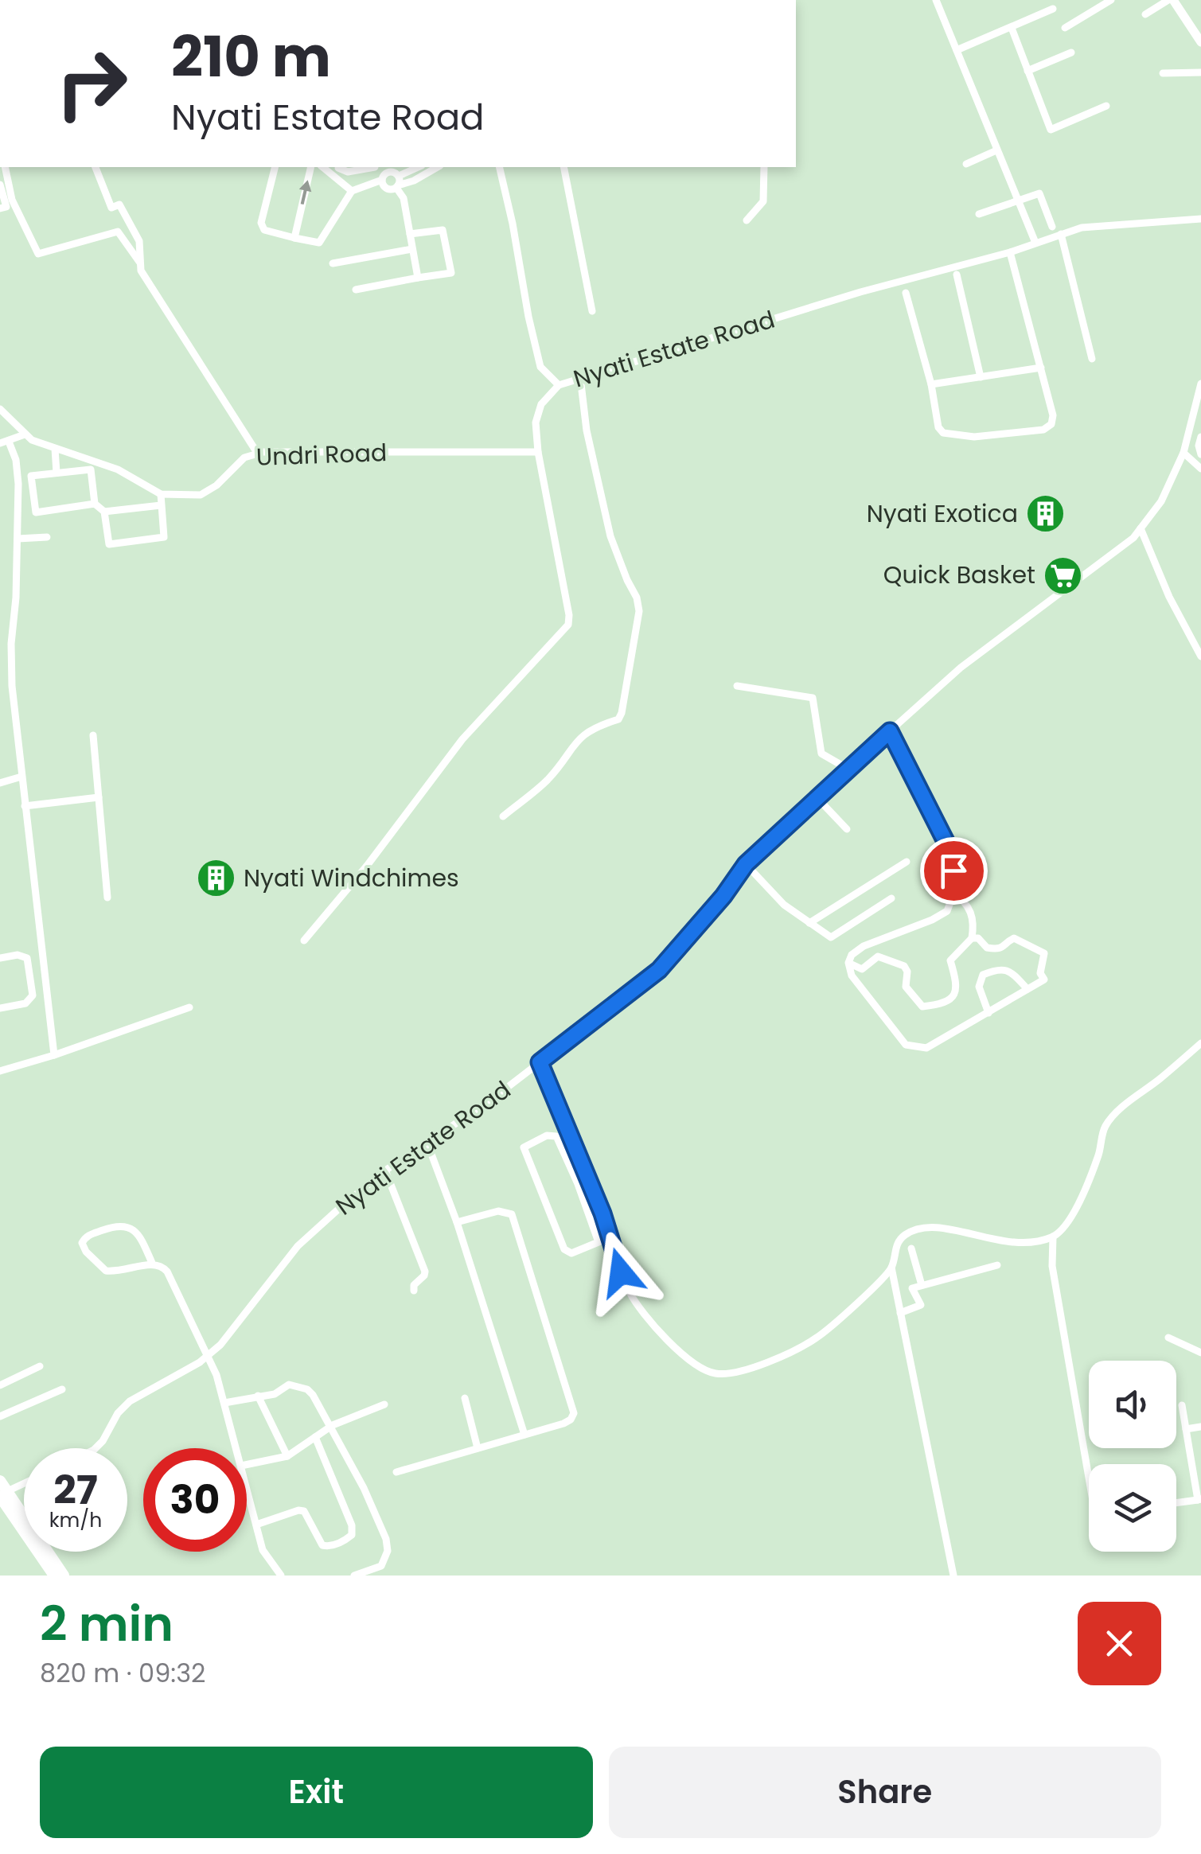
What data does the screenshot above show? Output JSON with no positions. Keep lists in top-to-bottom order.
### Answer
{
  "streets": {
    "street": ["Nyati Estate Road", "Undri Road"]
  },
  "crossings": [
    ["Nyati Estate Road", "Undri Road"]
  ],
  "places": {
    "building": ["Nyati Exotica", "Nyati Windchimes"],
    "supermarket": ["Quick Basket"]
  },
  "page": {
    "turn": ["210 m", "Nyati Estate Road"],
    "speed": "27 km/h",
    "limit": "30",
    "heading": ["2 min", "820 m · 09:32"],
    "buttons": ["Exit", "Share"]
  }
}
